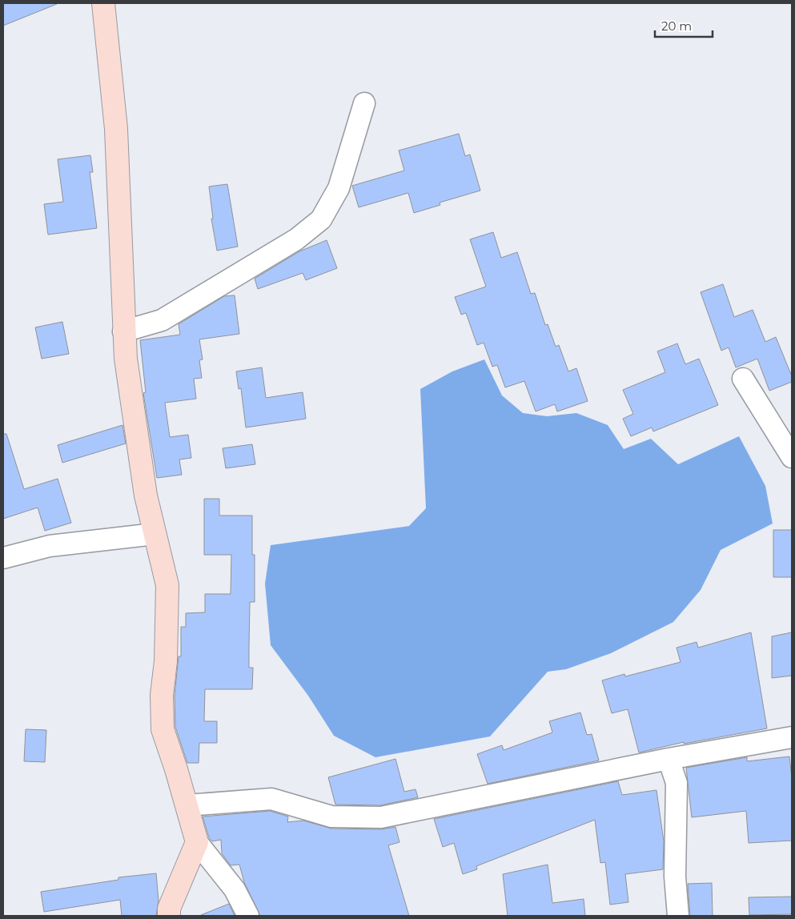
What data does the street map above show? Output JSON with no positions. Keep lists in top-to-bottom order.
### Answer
{
  "scale_bar": "20 m"
}
